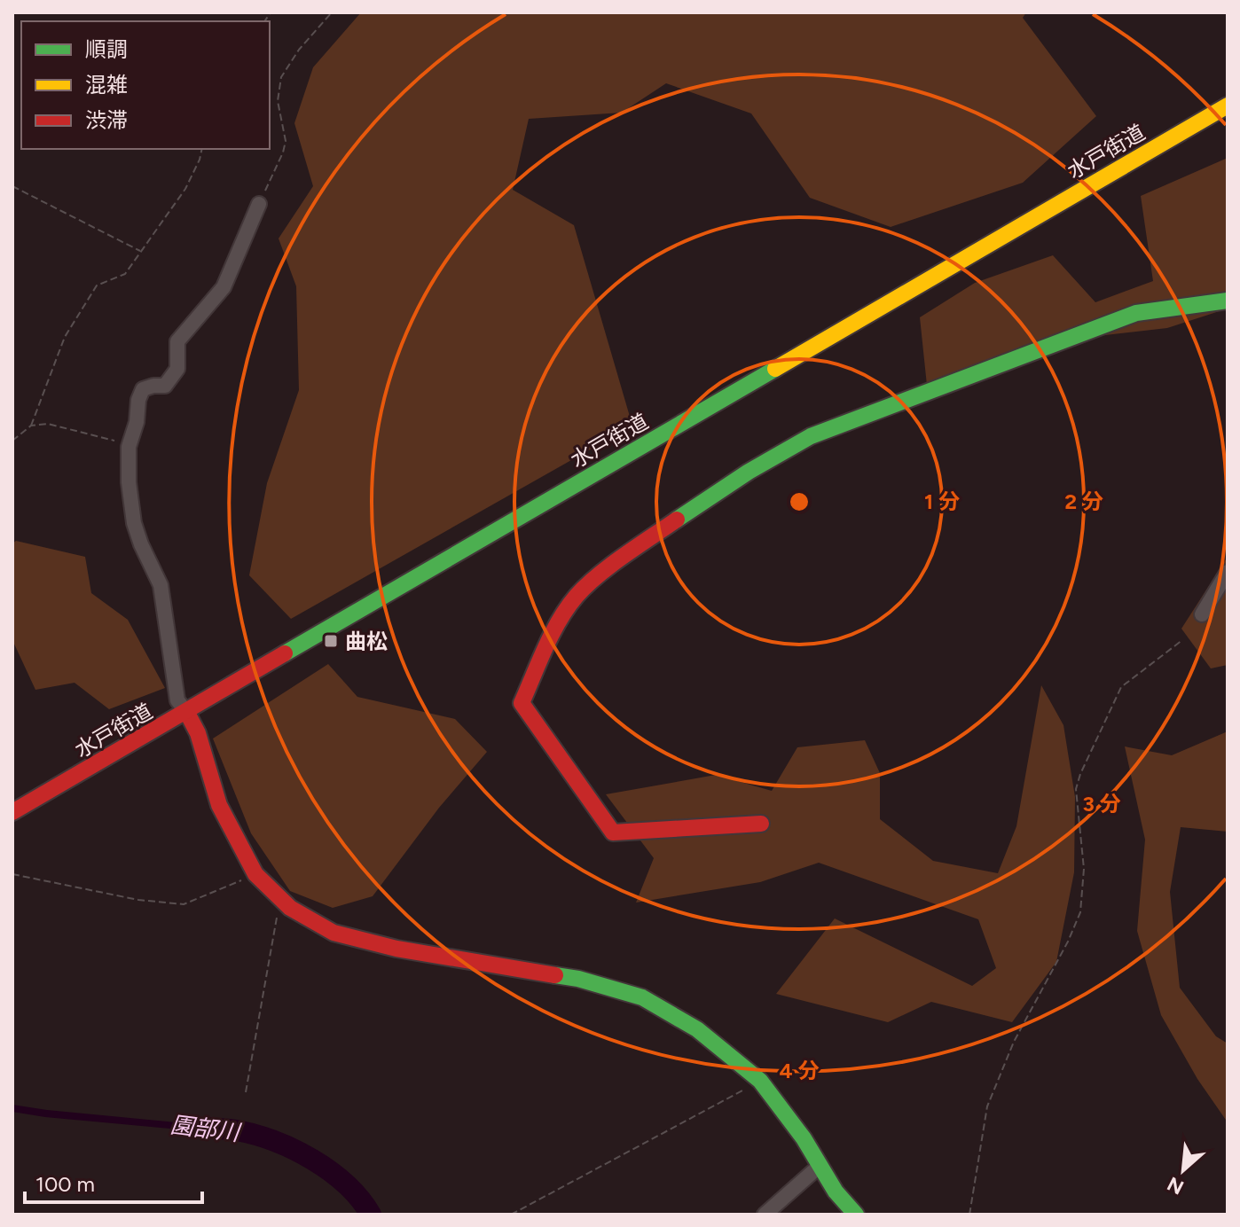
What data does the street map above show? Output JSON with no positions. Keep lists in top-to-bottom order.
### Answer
{
  "streets": {
    "main road": ["水戸街道"]
  },
  "water": ["園部川"],
  "places": {
    "transit": ["曲松"]
  },
  "legend": ["順調", "混雑", "渋滞"],
  "scale_bar": "100 m",
  "north": "bottom left",
  "rings": [
    "1 分",
    "2 分",
    "3 分",
    "4 分"
  ]
}
